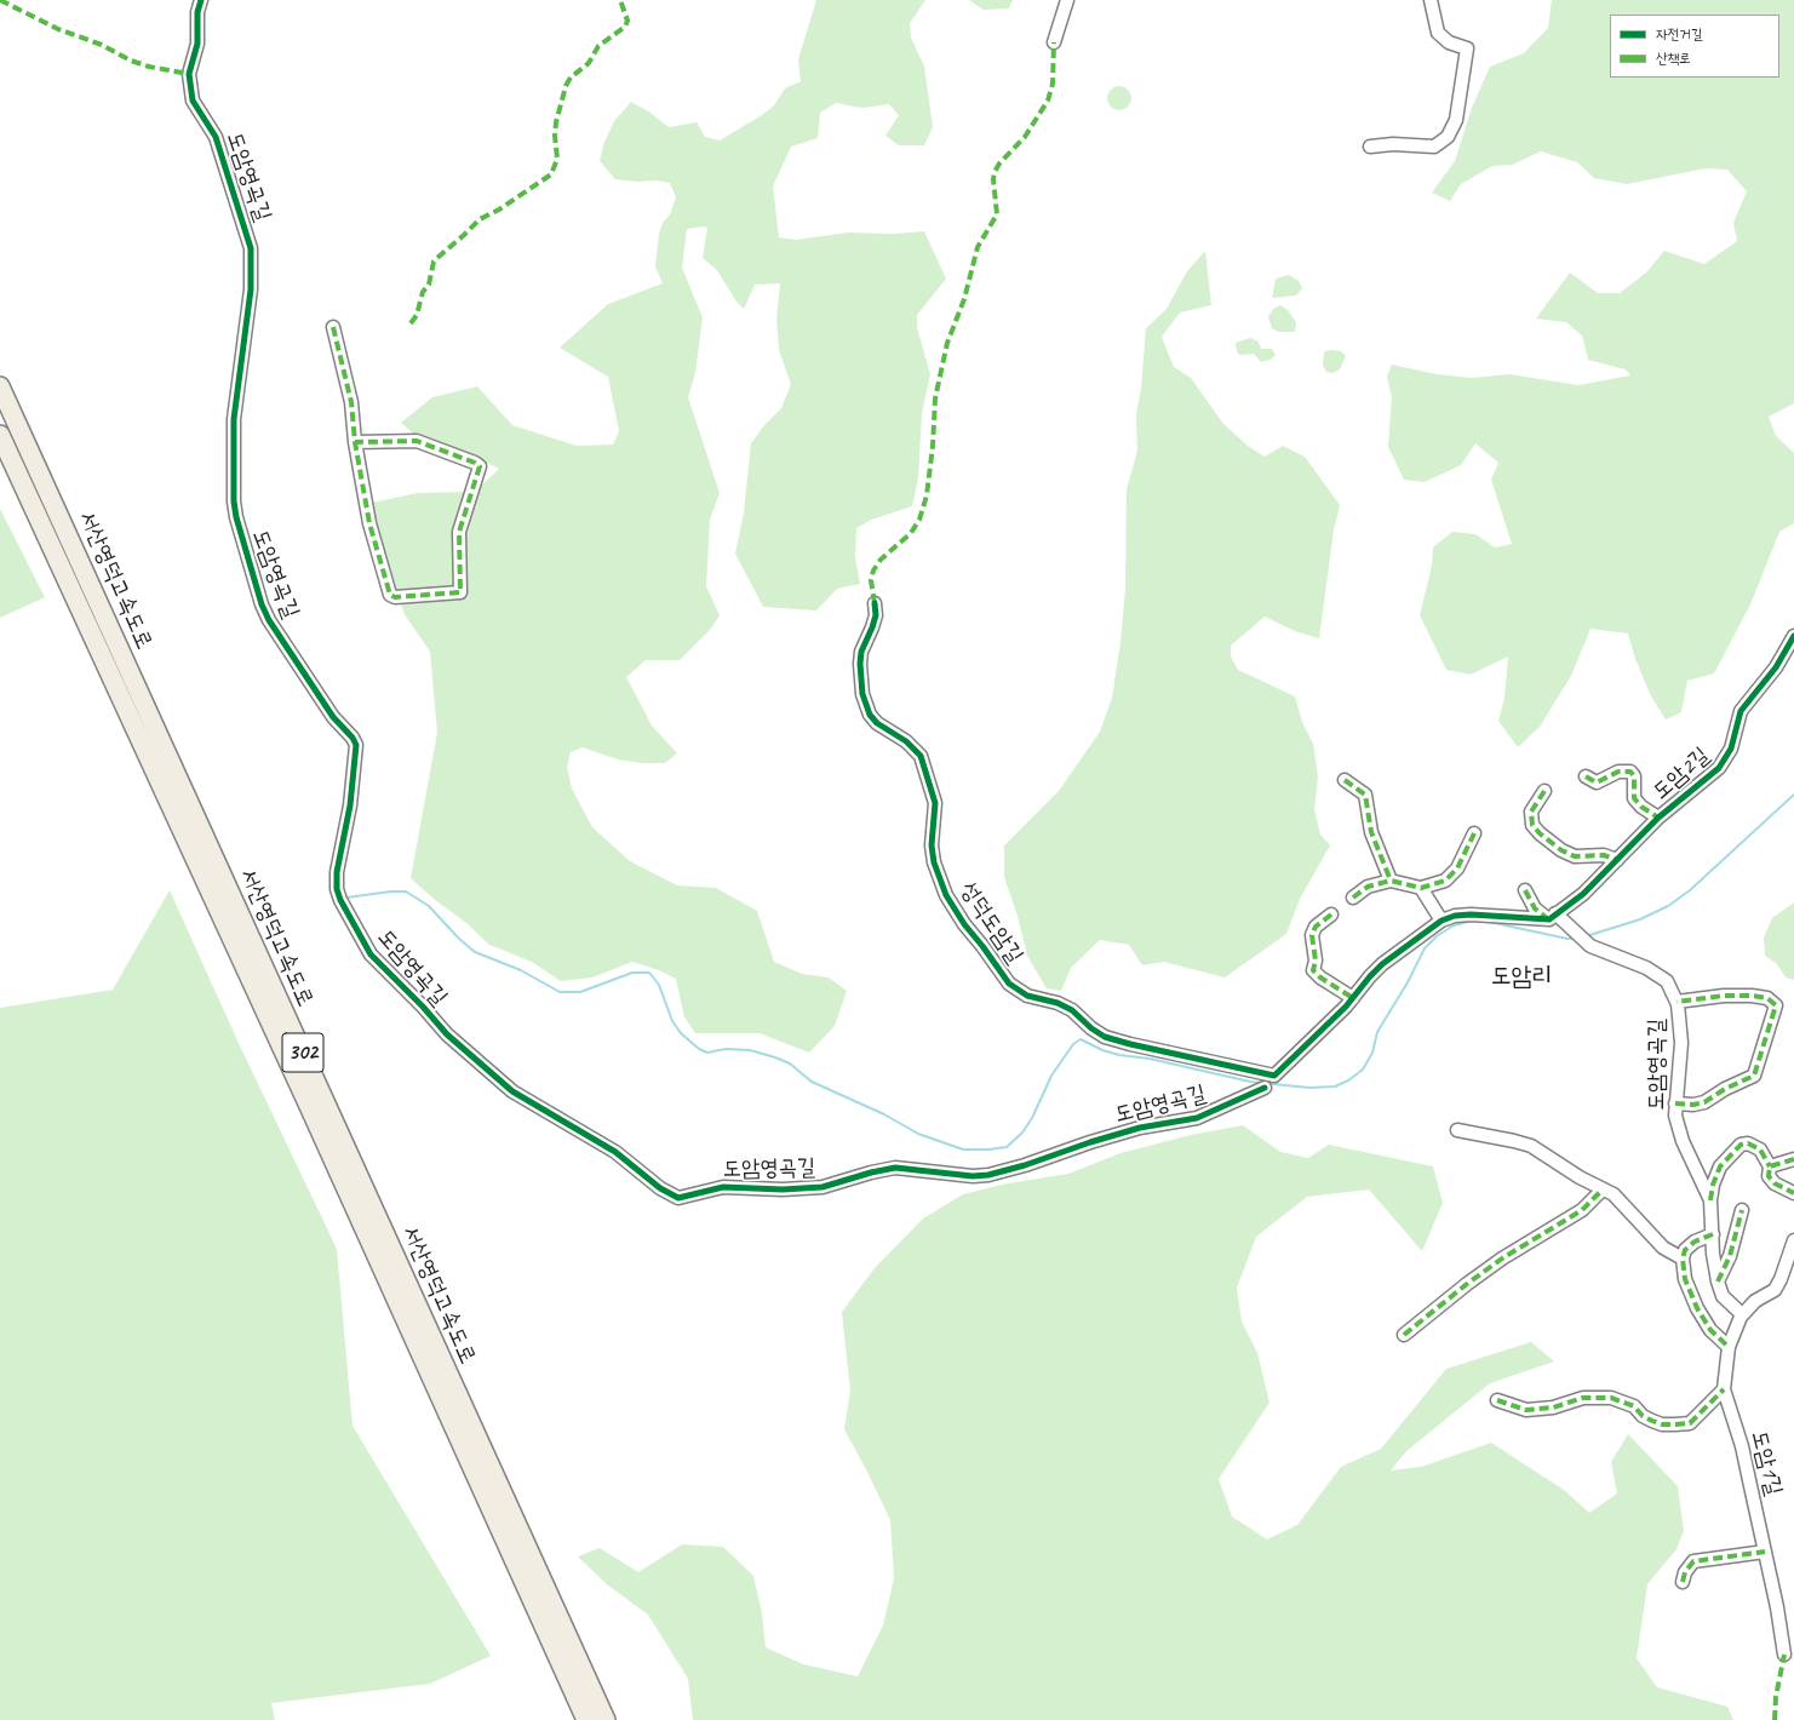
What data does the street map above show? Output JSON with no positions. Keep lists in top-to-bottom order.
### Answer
{
  "streets": {
    "highway": ["서산영덕고속도로", "302"],
    "street": [
      "도암영곡길",
      "도암2길",
      "성덕도암길",
      "도암1길"
    ]
  },
  "crossings": [
    ["도암영곡길", "도암2길"],
    ["도암영곡길", "도암1길"]
  ],
  "districts": ["도암리"],
  "legend": ["자전거길", "산책로"]
}
